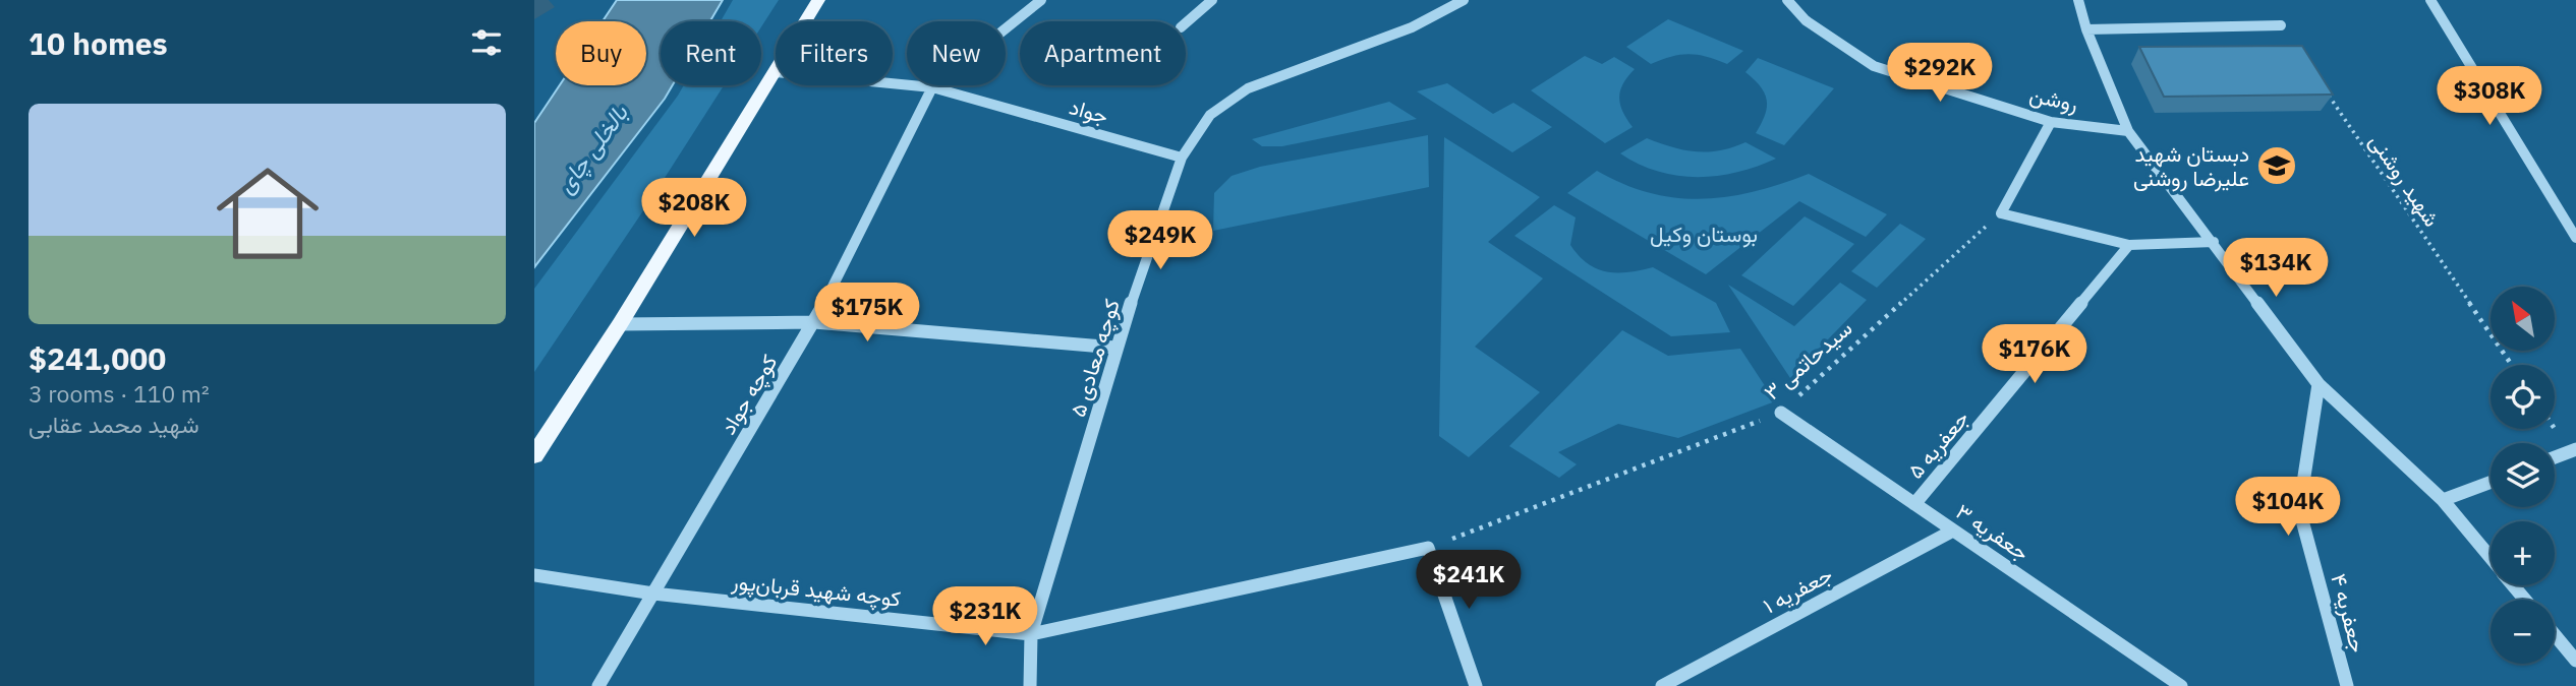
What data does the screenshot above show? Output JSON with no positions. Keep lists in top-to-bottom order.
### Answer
{
  "streets": {
    "street": [
      "روشن",
      "جواد",
      "کوچه معادی ۵",
      "کوچه جواد",
      "جعفریه ۵",
      "جعفریه ۳",
      "کوچه شهید قربان‌پور",
      "جعفریه ۱",
      "جعفریه ۴"
    ],
    "path": ["شهید روشنی", "سیدحاتمی ۳"]
  },
  "crossings": [
    ["جواد", "کوچه معادی ۵"],
    ["جواد", "کوچه جواد"],
    ["کوچه معادی ۵", "کوچه شهید قربان‌پور"],
    ["سیدحاتمی ۳", "جعفریه ۳"],
    ["سیدحاتمی ۳", "کوچه شهید قربان‌پور"],
    ["کوچه جواد", "کوچه شهید قربان‌پور"],
    ["جعفریه ۵", "جعفریه ۳"],
    ["جعفریه ۳", "جعفریه ۱"]
  ],
  "water": ["بالخلی چای"],
  "parks": ["بوستان وکیل"],
  "places": {
    "school or university": ["دبستان شهید علیرضا روشنی"]
  },
  "north": "top left",
  "page": {
    "heading": "10 homes",
    "chip": [
      "Buy",
      "Rent",
      "Filters",
      "New",
      "Apartment"
    ],
    "price": [
      "$292K",
      "$308K",
      "$208K",
      "$249K",
      "$134K",
      "$175K",
      "$176K",
      "$104K",
      "$241K",
      "$231K"
    ],
    "list": [
      {
        "name": "$241,000",
        "note": "3 rooms · 110 m² · شهید محمد عقابی"
      }
    ],
    "map_buttons": ["+", "−"]
  }
}
